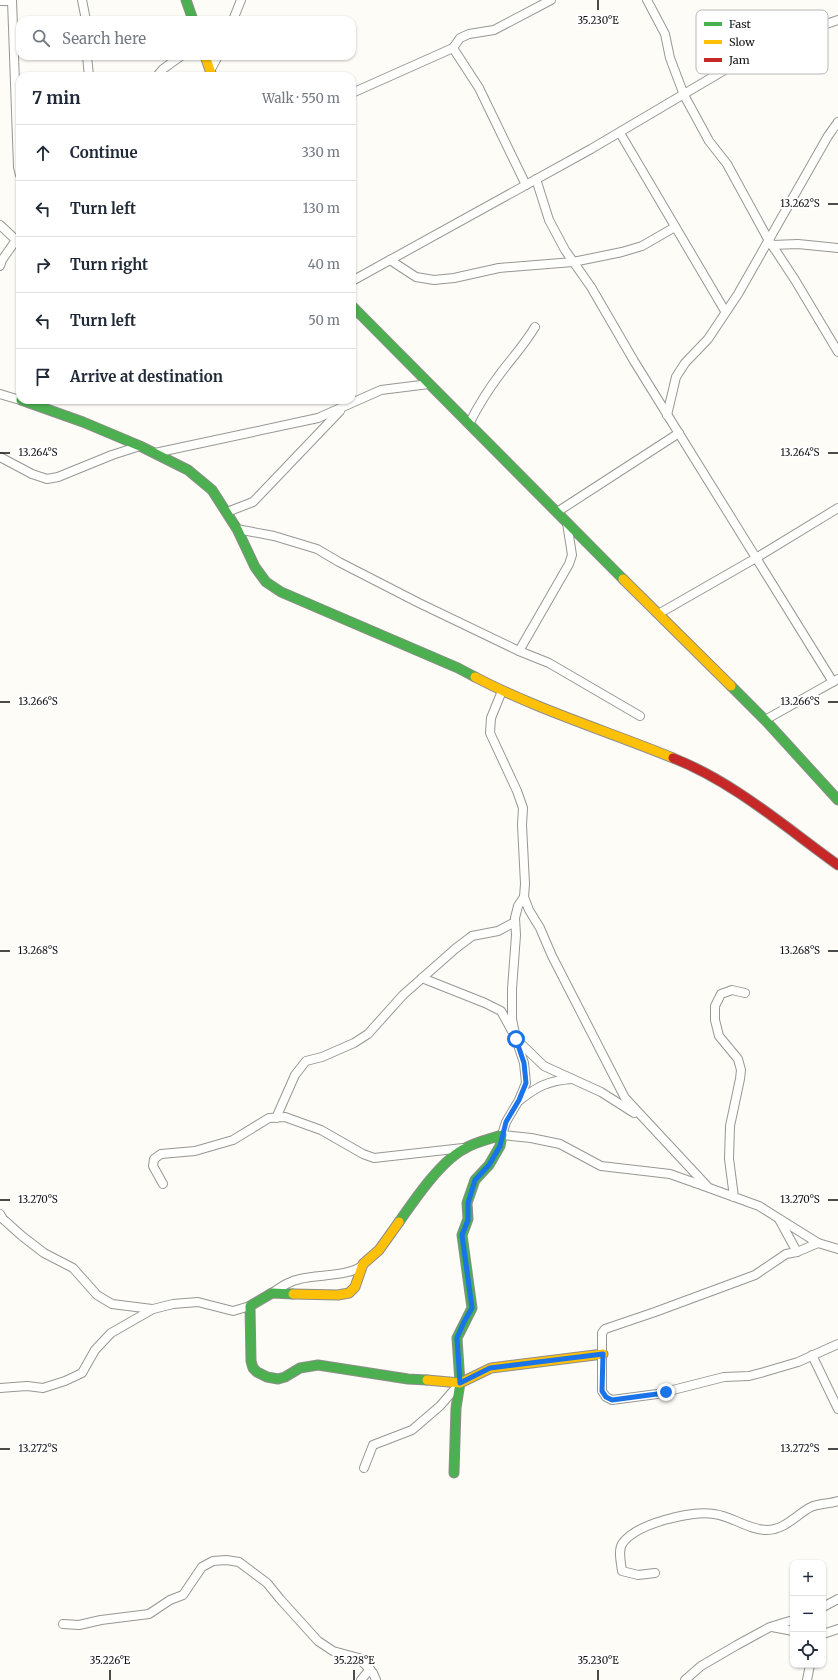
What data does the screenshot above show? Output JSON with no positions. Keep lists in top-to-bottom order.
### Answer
{
  "legend": ["Fast", "Slow", "Jam"],
  "page": {
    "search": "Search here",
    "heading": ["7 min", "Walk · 550 m"],
    "list": [
      ["Continue", "330 m"],
      ["Turn left", "130 m"],
      ["Turn right", "40 m"],
      ["Turn left", "50 m"],
      "Arrive at destination"
    ],
    "map_buttons": ["+", "−"]
  },
  "coordinates": [
    "35.230°E",
    "13.262°S",
    "13.264°S",
    "13.266°S",
    "13.268°S",
    "13.270°S",
    "13.272°S",
    "35.226°E",
    "35.228°E"
  ]
}
